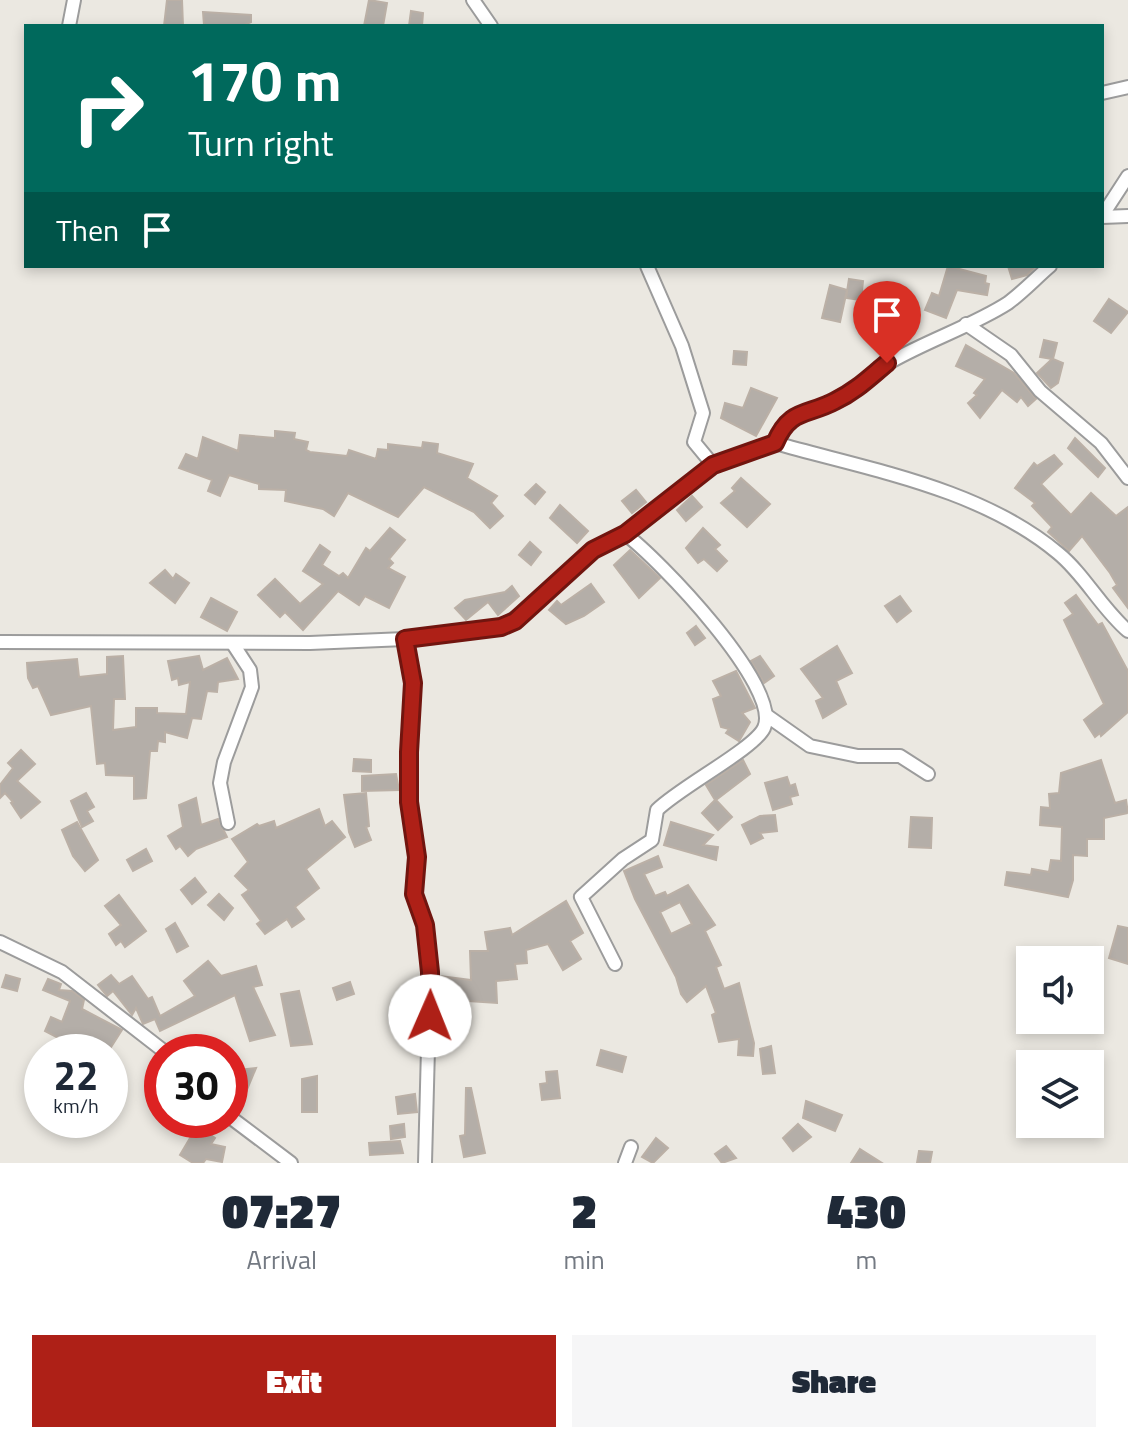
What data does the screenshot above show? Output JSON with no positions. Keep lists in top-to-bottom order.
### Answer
{
  "page": {
    "turn": ["170 m", "Turn right"],
    "then": "Then",
    "speed": "22 km/h",
    "limit": "30",
    "eta": [
      "07:27",
      "Arrival",
      "2",
      "min",
      "430",
      "m"
    ],
    "buttons": ["Exit", "Share"]
  }
}
